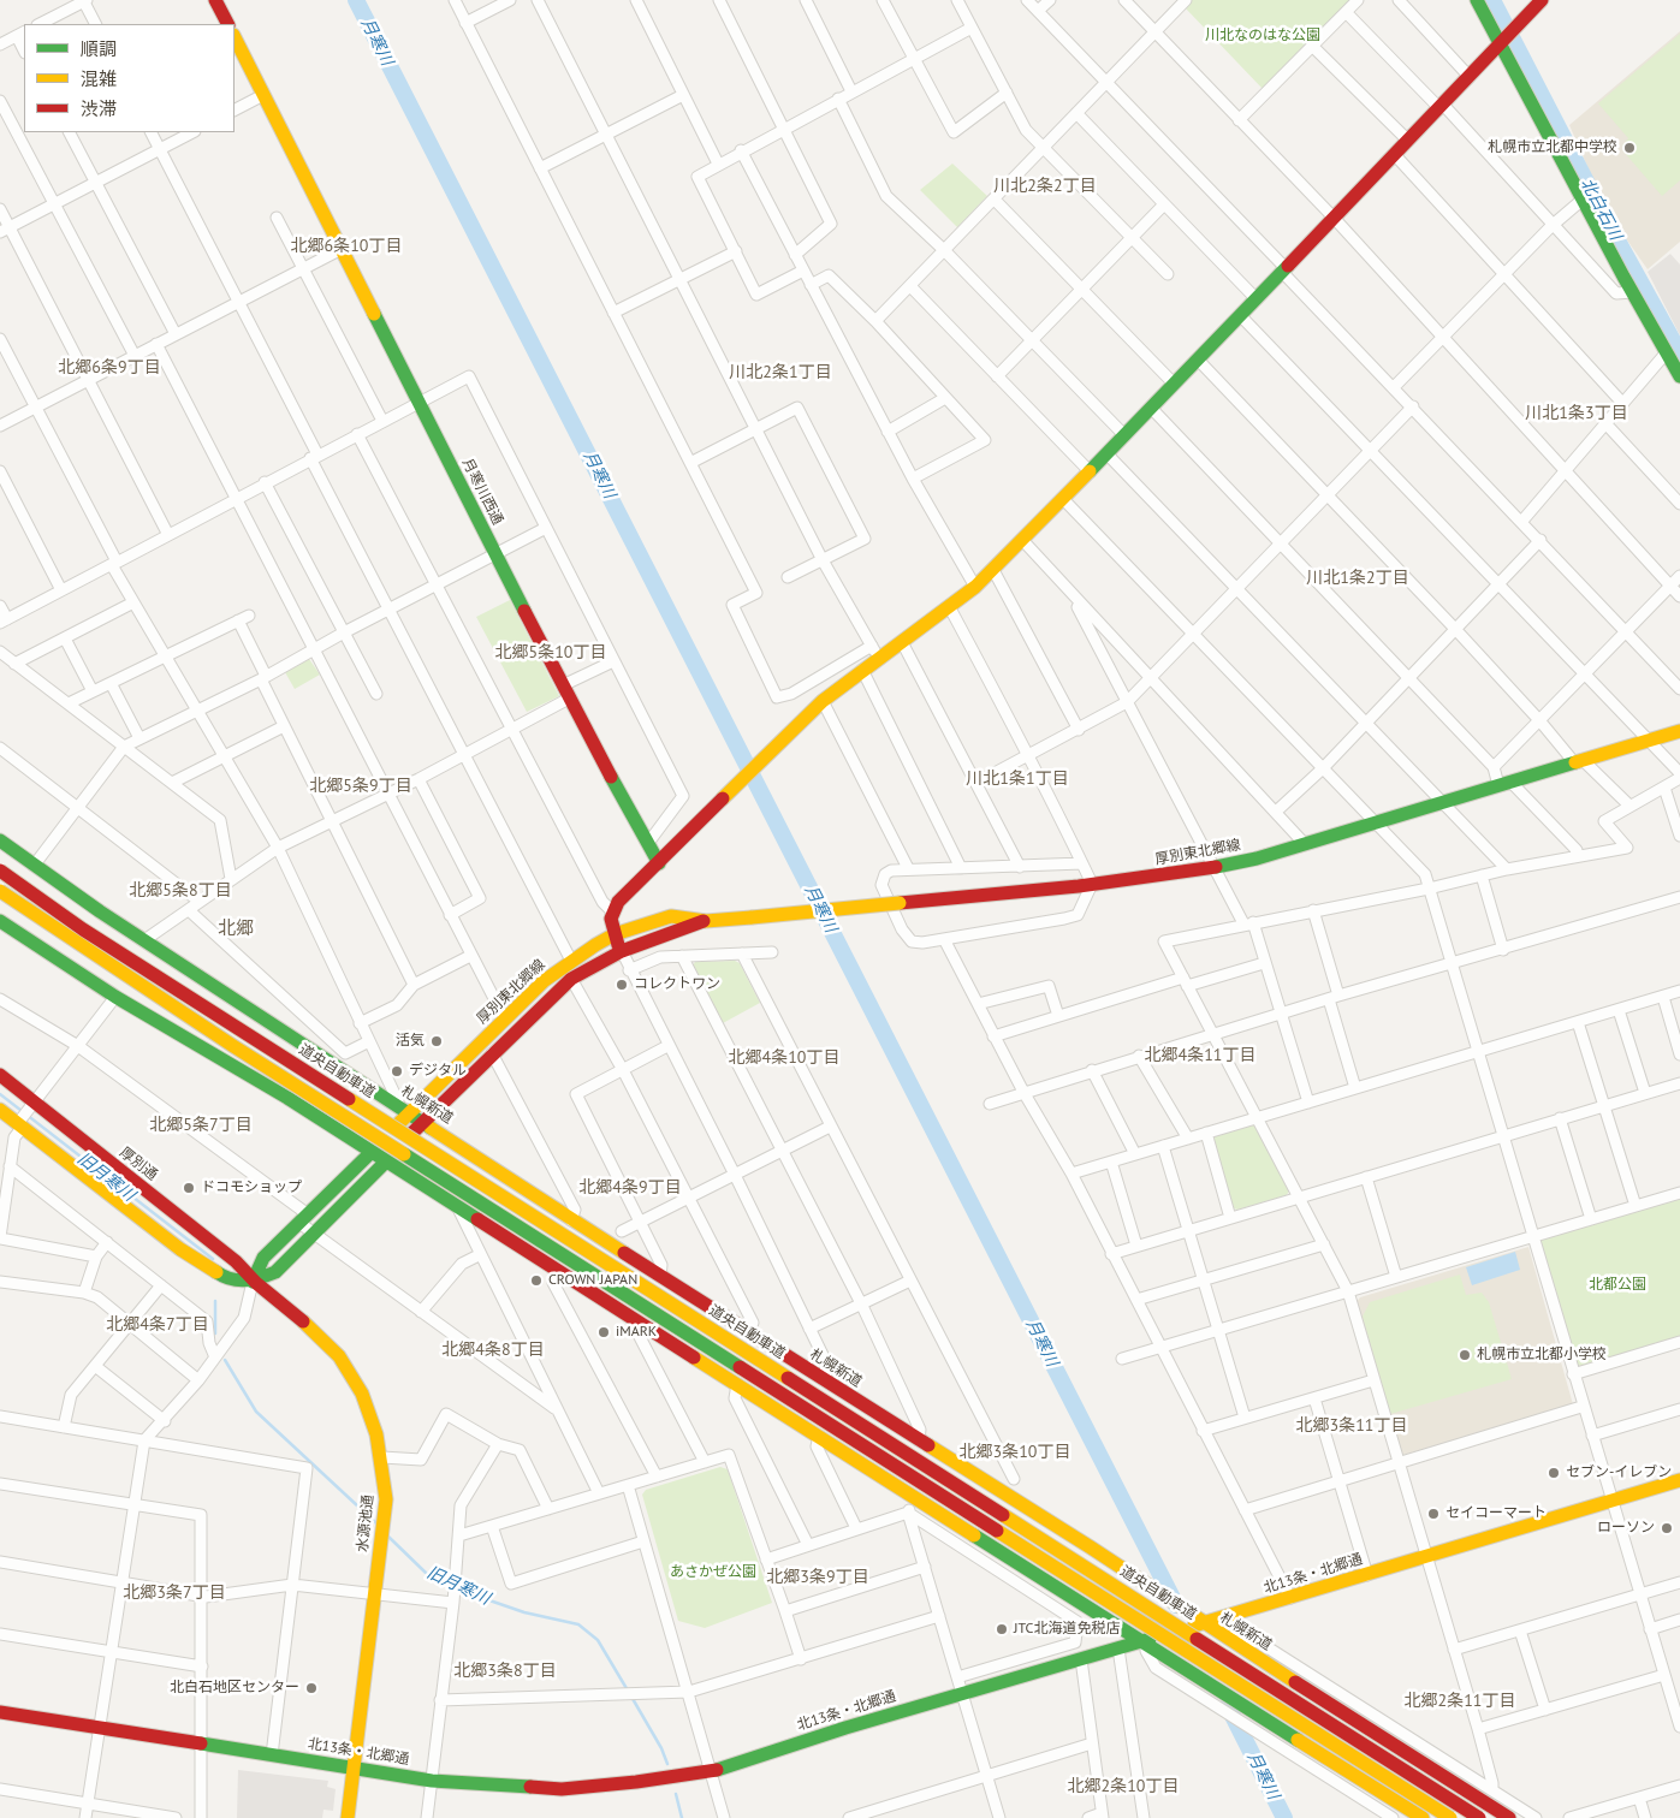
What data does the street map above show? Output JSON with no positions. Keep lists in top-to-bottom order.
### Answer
{
  "streets": {
    "main road": [
      "月寒川西通",
      "厚別東北郷線",
      "道央自動車道",
      "札幌新道",
      "厚別通",
      "水源池通",
      "北13条・北郷通"
    ]
  },
  "crossings": [
    ["厚別東北郷線", "札幌新道"],
    ["札幌新道", "北13条・北郷通"],
    ["厚別通", "水源池通"],
    ["水源池通", "北13条・北郷通"]
  ],
  "districts": [
    "川北2条2丁目",
    "北郷6条10丁目",
    "北郷6条9丁目",
    "川北2条1丁目",
    "川北1条3丁目",
    "川北1条2丁目",
    "北郷5条10丁目",
    "川北1条1丁目",
    "北郷5条9丁目",
    "北郷5条8丁目",
    "北郷",
    "北郷4条11丁目",
    "北郷4条10丁目",
    "北郷5条7丁目",
    "北郷4条9丁目",
    "北郷4条7丁目",
    "北郷4条8丁目",
    "北郷3条11丁目",
    "北郷3条10丁目",
    "北郷3条9丁目",
    "北郷3条7丁目",
    "北郷3条8丁目",
    "北郷2条11丁目",
    "北郷2条10丁目"
  ],
  "water": ["月寒川", "北白石川", "旧月寒川"],
  "parks": ["川北なのはな公園", "北都公園", "あさかぜ公園"],
  "places": [
    "札幌市立北都中学校",
    "コレクトワン",
    "活気",
    "デジタル",
    "ドコモショップ",
    "CROWN JAPAN",
    "iMARK",
    "札幌市立北都小学校",
    "セブン-イレブン",
    "セイコーマート",
    "ローソン",
    "JTC北海道免税店",
    "北白石地区センター"
  ],
  "legend": ["順調", "混雑", "渋滞"]
}
